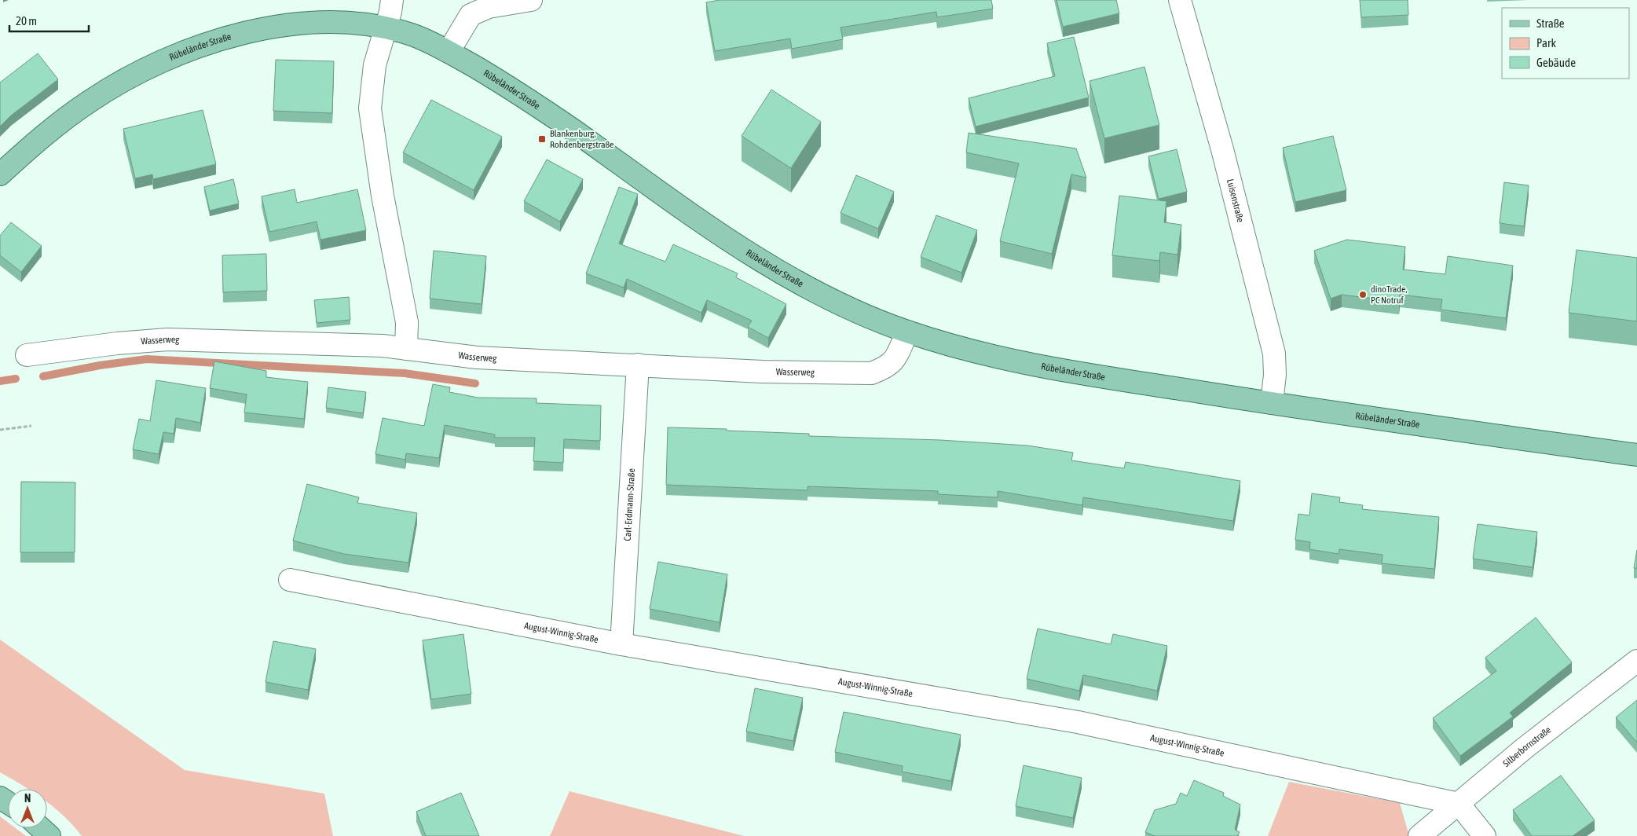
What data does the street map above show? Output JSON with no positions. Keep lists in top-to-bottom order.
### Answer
{
  "streets": {
    "main road": ["Rübeländer Straße"],
    "street": [
      "Luisenstraße",
      "Wasserweg",
      "Carl-Erdmann-Straße",
      "August-Winnig-Straße",
      "Silberbornstraße"
    ]
  },
  "crossings": [
    ["Rübeländer Straße", "Luisenstraße"],
    ["Rübeländer Straße", "Wasserweg"],
    ["Wasserweg", "Carl-Erdmann-Straße"],
    ["Carl-Erdmann-Straße", "August-Winnig-Straße"],
    ["August-Winnig-Straße", "Silberbornstraße"]
  ],
  "places": {
    "transit": ["Blankenburg, Rohdenbergstraße"],
    "other": ["dinoTrade, PC Notruf"]
  },
  "legend": ["Straße", "Park", "Gebäude"],
  "scale_bar": "20 m",
  "north": "top"
}
